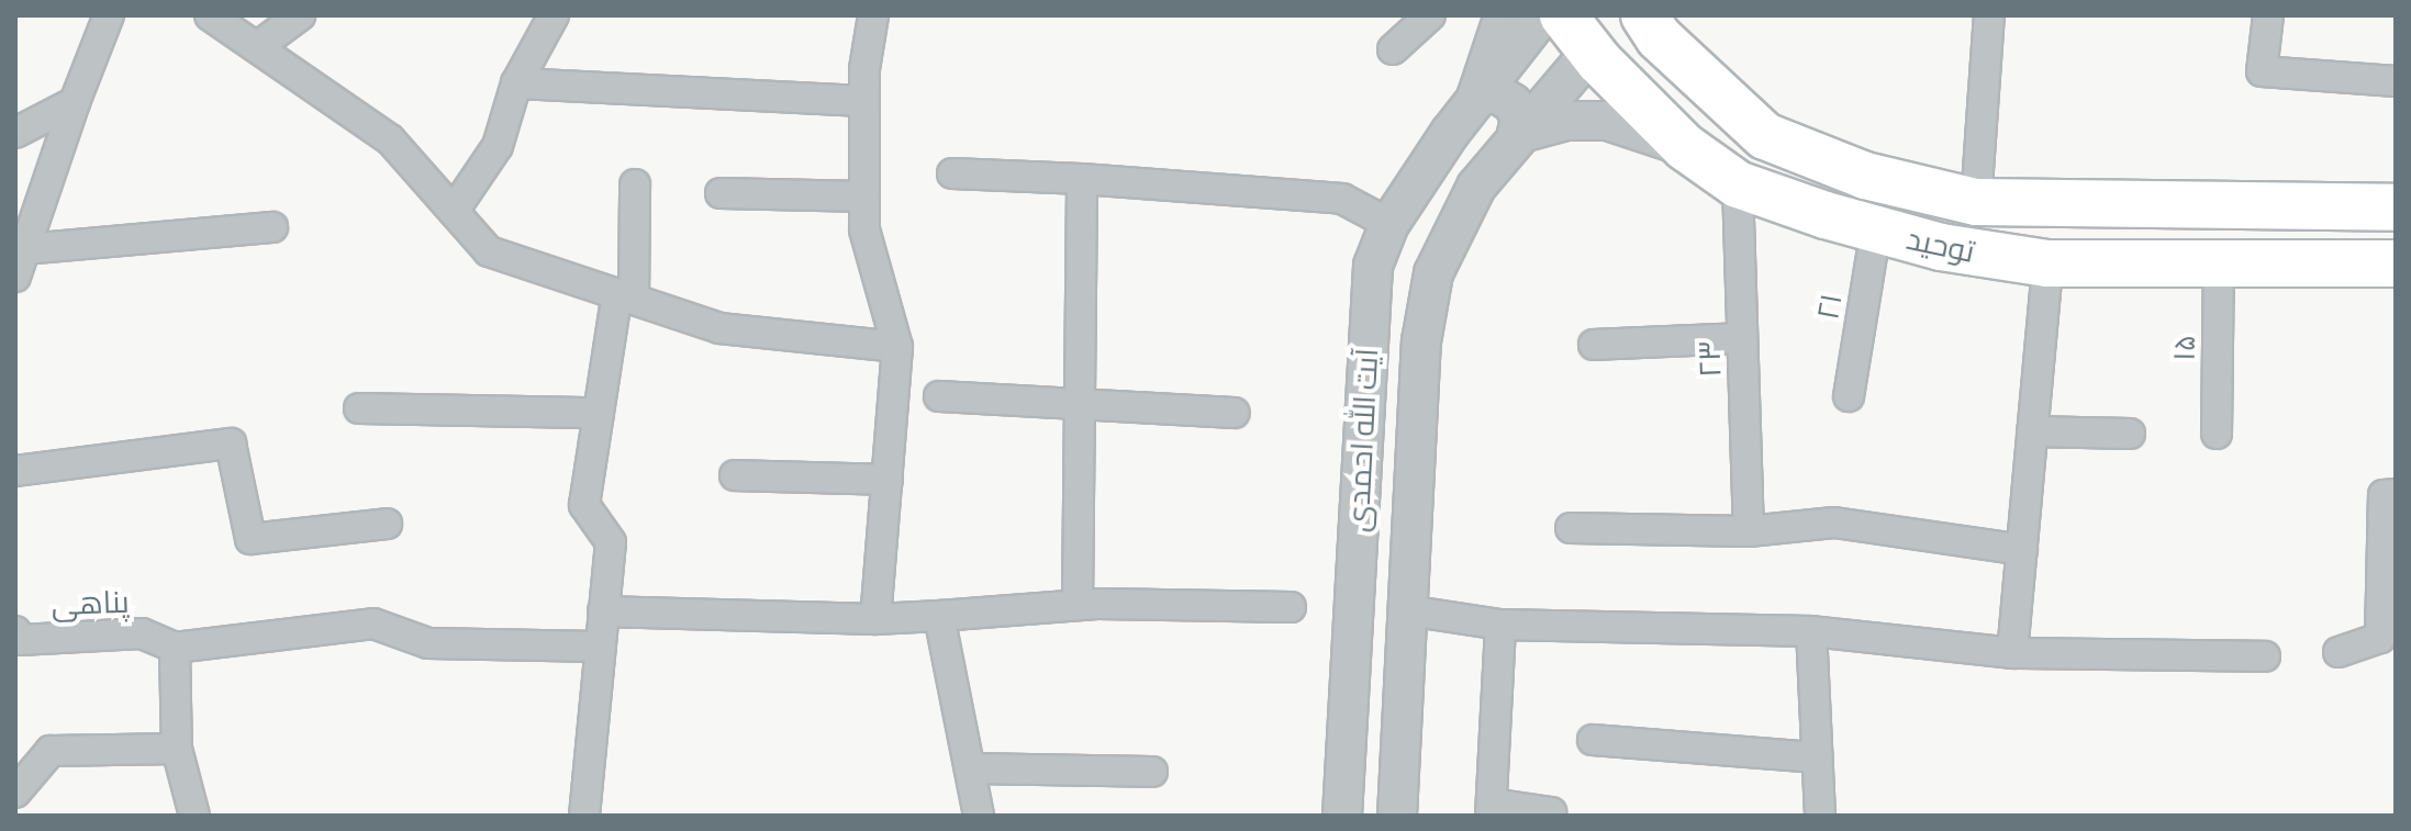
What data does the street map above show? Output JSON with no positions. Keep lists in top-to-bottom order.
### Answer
{
  "streets": {
    "main road": ["توحید"],
    "street": [
      "۲۱",
      "۱۵",
      "۲۳",
      "آیت الله احمدی",
      "پناهی"
    ]
  },
  "crossings": [
    ["توحید", "۲۱"],
    ["توحید", "۱۵"],
    ["توحید", "۲۳"],
    ["توحید", "آیت الله احمدی"]
  ]
}
